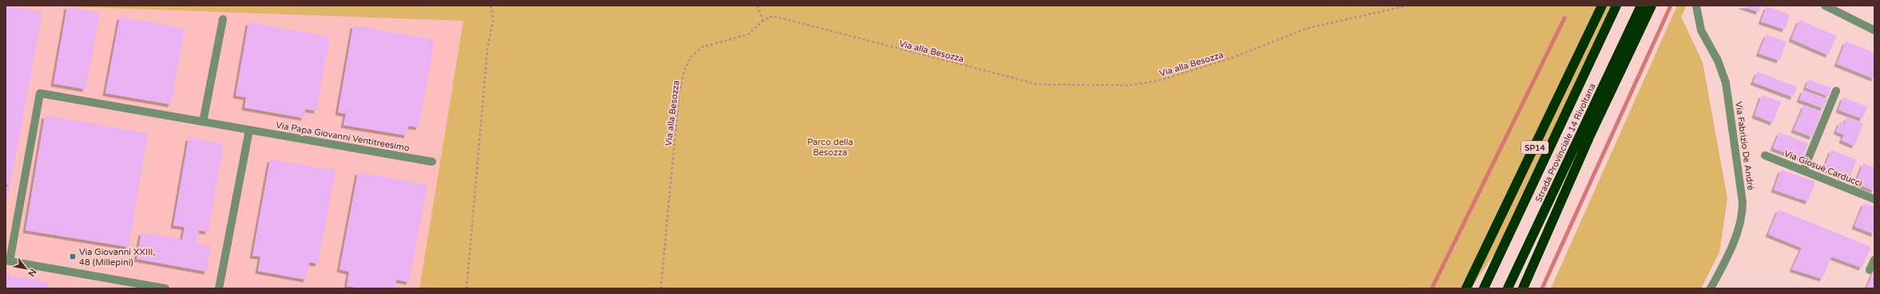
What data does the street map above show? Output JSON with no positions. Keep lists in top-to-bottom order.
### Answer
{
  "streets": {
    "highway": ["Strada Provinciale 14 Rivoltana", "SP14"],
    "street": ["Via Papa Giovanni Ventitreesimo", "Via Fabrizio De André", "Via Giosuè Carducci"],
    "path": ["Via alla Besozza"]
  },
  "parks": ["Parco della Besozza"],
  "places": {
    "transit": ["Via Giovanni XXIII, 48 (Millepini)"]
  },
  "north": "bottom right"
}
